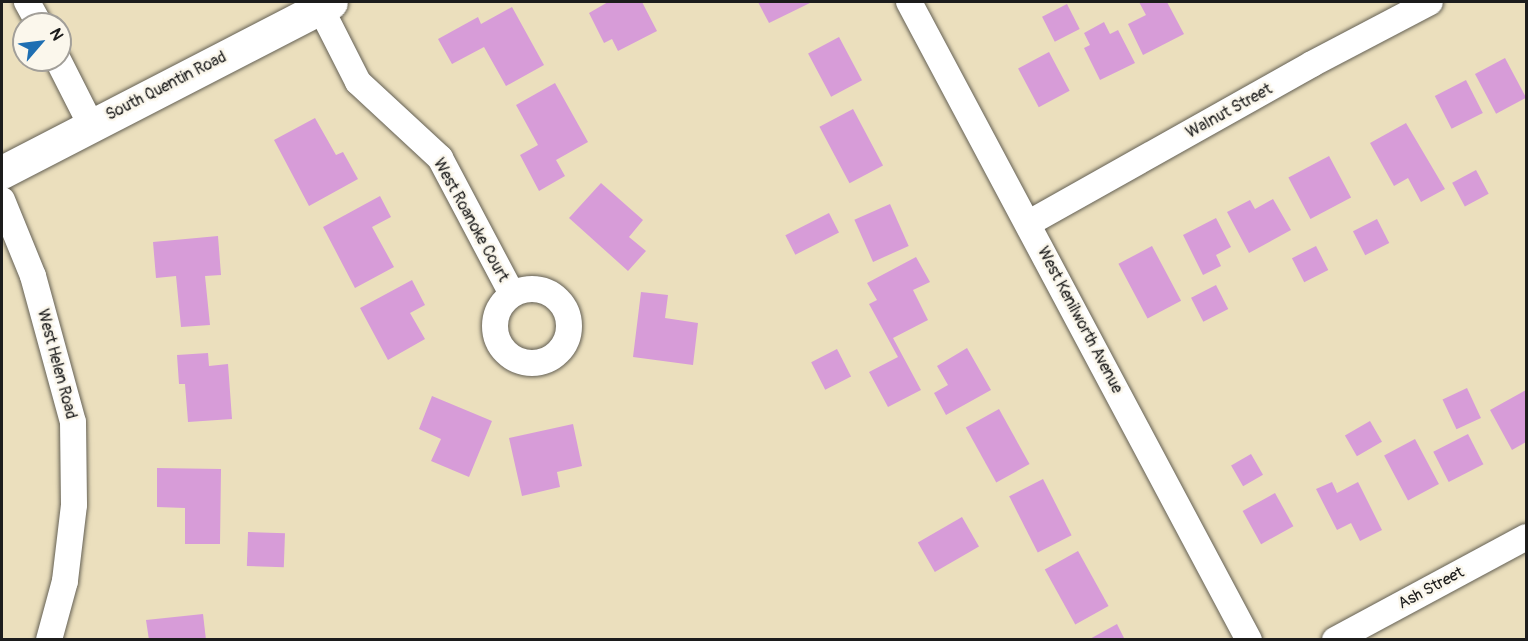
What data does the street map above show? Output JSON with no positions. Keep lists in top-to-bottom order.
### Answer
{
  "streets": {
    "main road": ["South Quentin Road"],
    "street": [
      "Walnut Street",
      "West Roanoke Court",
      "West Kenilworth Avenue",
      "West Helen Road",
      "Ash Street"
    ]
  },
  "crossings": [
    ["South Quentin Road", "West Roanoke Court"],
    ["Walnut Street", "West Kenilworth Avenue"]
  ],
  "north": "top right"
}
